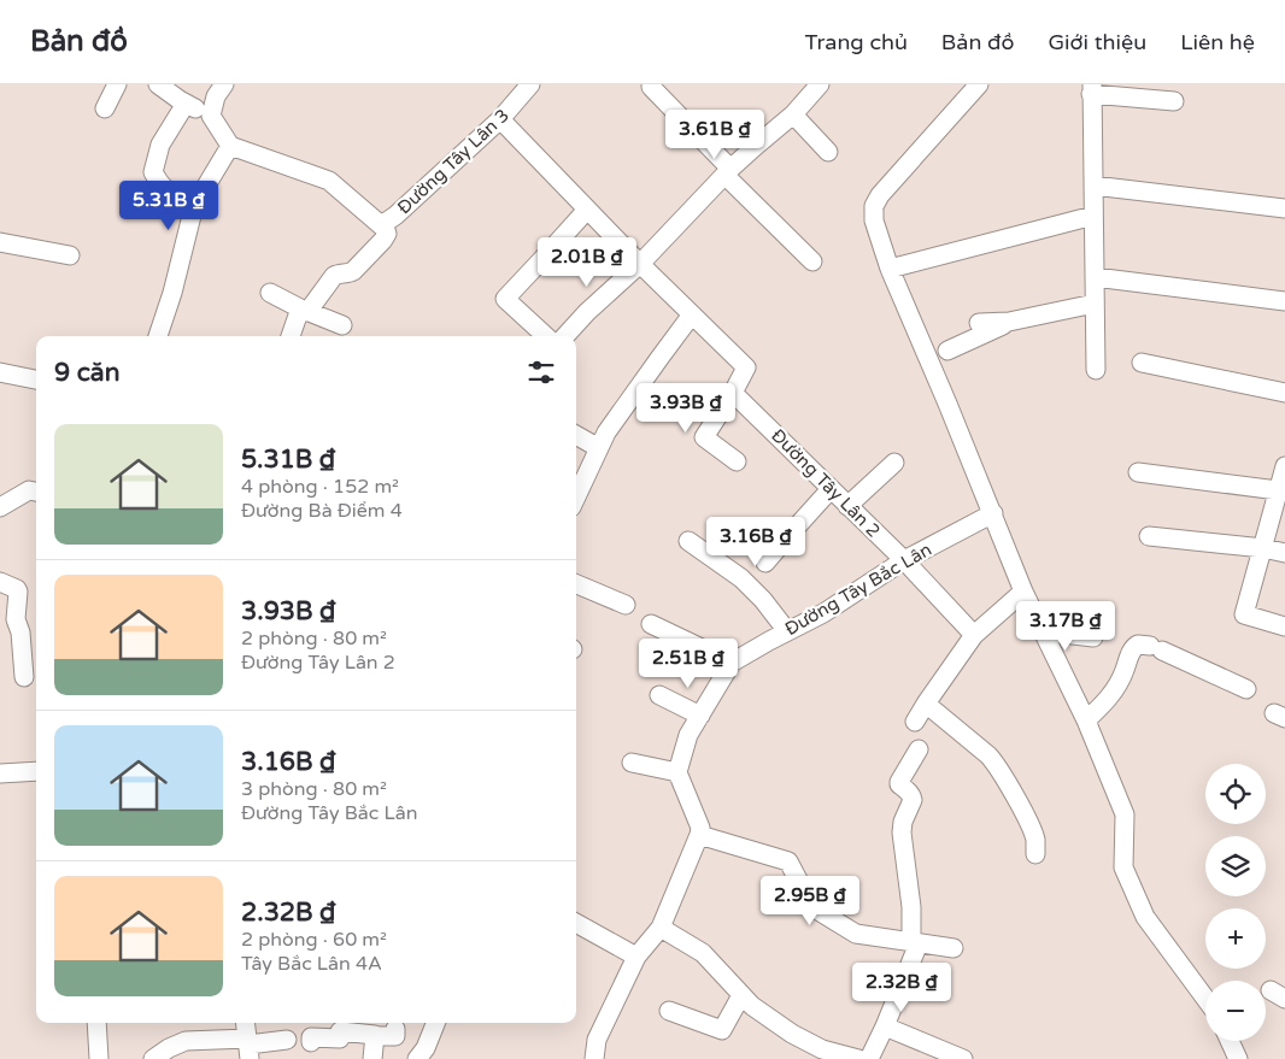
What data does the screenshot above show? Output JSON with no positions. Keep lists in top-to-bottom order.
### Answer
{
  "streets": {
    "street": ["Đường Tây Lân 3", "Đường Tây Lân 2", "Đường Tây Bắc Lân"]
  },
  "crossings": [
    ["Đường Tây Lân 2", "Đường Tây Bắc Lân"]
  ],
  "page": {
    "header": "Bản đồ",
    "nav": [
      "Trang chủ",
      "Bản đồ",
      "Giới thiệu",
      "Liên hệ"
    ],
    "price": [
      "3.61B ₫",
      "5.31B ₫",
      "2.01B ₫",
      "3.93B ₫",
      "3.16B ₫",
      "3.17B ₫",
      "2.51B ₫",
      "2.95B ₫",
      "2.32B ₫"
    ],
    "heading": "9 căn",
    "list": [
      {
        "name": "5.31B ₫",
        "note": "4 phòng · 152 m² · Đường Bà Điểm 4"
      },
      {
        "name": "3.93B ₫",
        "note": "2 phòng · 80 m² · Đường Tây Lân 2"
      },
      {
        "name": "3.16B ₫",
        "note": "3 phòng · 80 m² · Đường Tây Bắc Lân"
      },
      {
        "name": "2.32B ₫",
        "note": "2 phòng · 60 m² · Tây Bắc Lân 4A"
      }
    ],
    "map_buttons": ["+", "−"]
  }
}
